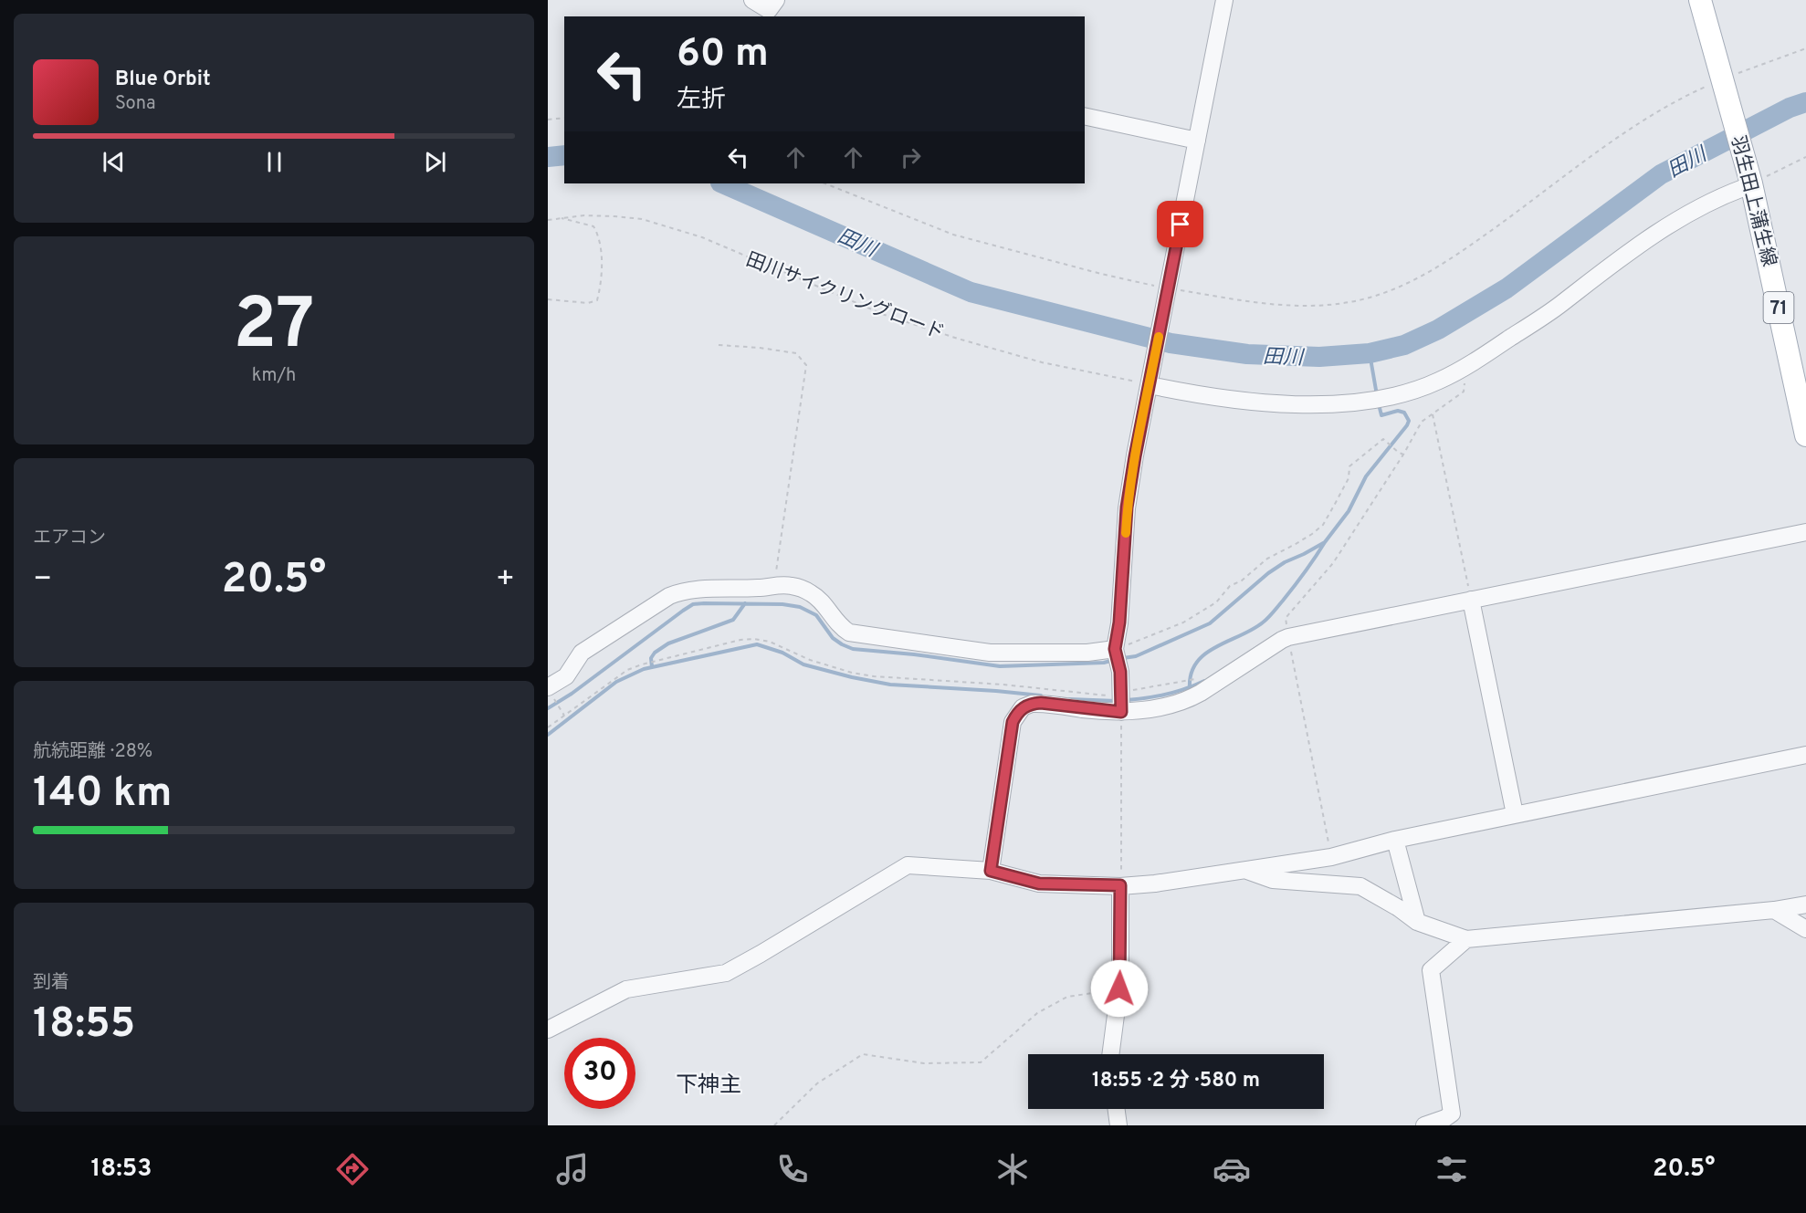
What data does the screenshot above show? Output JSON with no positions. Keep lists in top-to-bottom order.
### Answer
{
  "streets": {
    "main road": ["羽生田上蒲生線", "71"],
    "path": ["田川サイクリングロード"]
  },
  "districts": ["下神主"],
  "water": ["田川"],
  "page": {
    "turn": ["60 m", "左折"],
    "song": ["Blue Orbit", "Sona"],
    "tile": [
      ["27", "km/h"],
      "エアコン",
      ["航続距離 · 28%", "140 km"],
      ["到着", "18:55"]
    ],
    "heat": ["−", "20.5°", "+"],
    "limit": "30",
    "trip": "18:55 · 2 分 · 580 m",
    "tabs": ["18:53", "20.5°"]
  }
}
